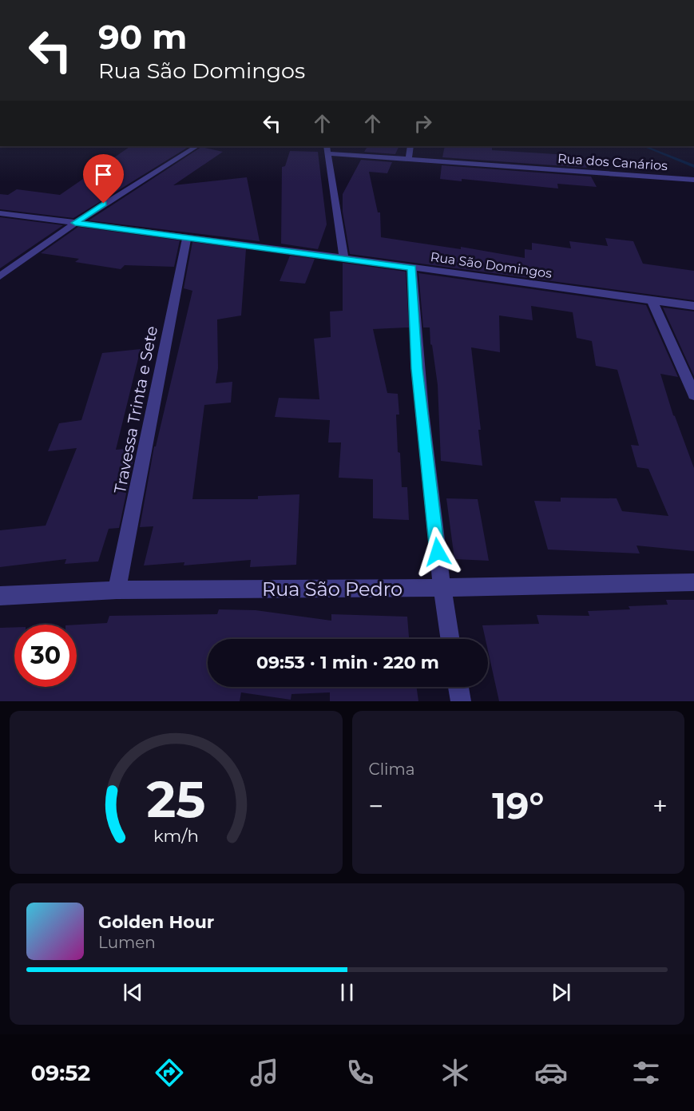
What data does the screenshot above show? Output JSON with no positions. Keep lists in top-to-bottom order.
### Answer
{
  "streets": {
    "street": [
      "Rua dos Canários",
      "Rua São Domingos",
      "Travessa Trinta e Sete",
      "Rua São Pedro"
    ]
  },
  "crossings": [
    ["Rua São Domingos", "Travessa Trinta e Sete"],
    ["Travessa Trinta e Sete", "Rua São Pedro"]
  ],
  "page": {
    "turn": ["90 m", "Rua São Domingos"],
    "limit": "30",
    "trip": "09:53 · 1 min · 220 m",
    "tile": "Clima",
    "heat": ["−", "19°", "+"],
    "song": ["Golden Hour", "Lumen"],
    "tabs": "09:52",
    "gauge": ["25", "km/h"]
  }
}
